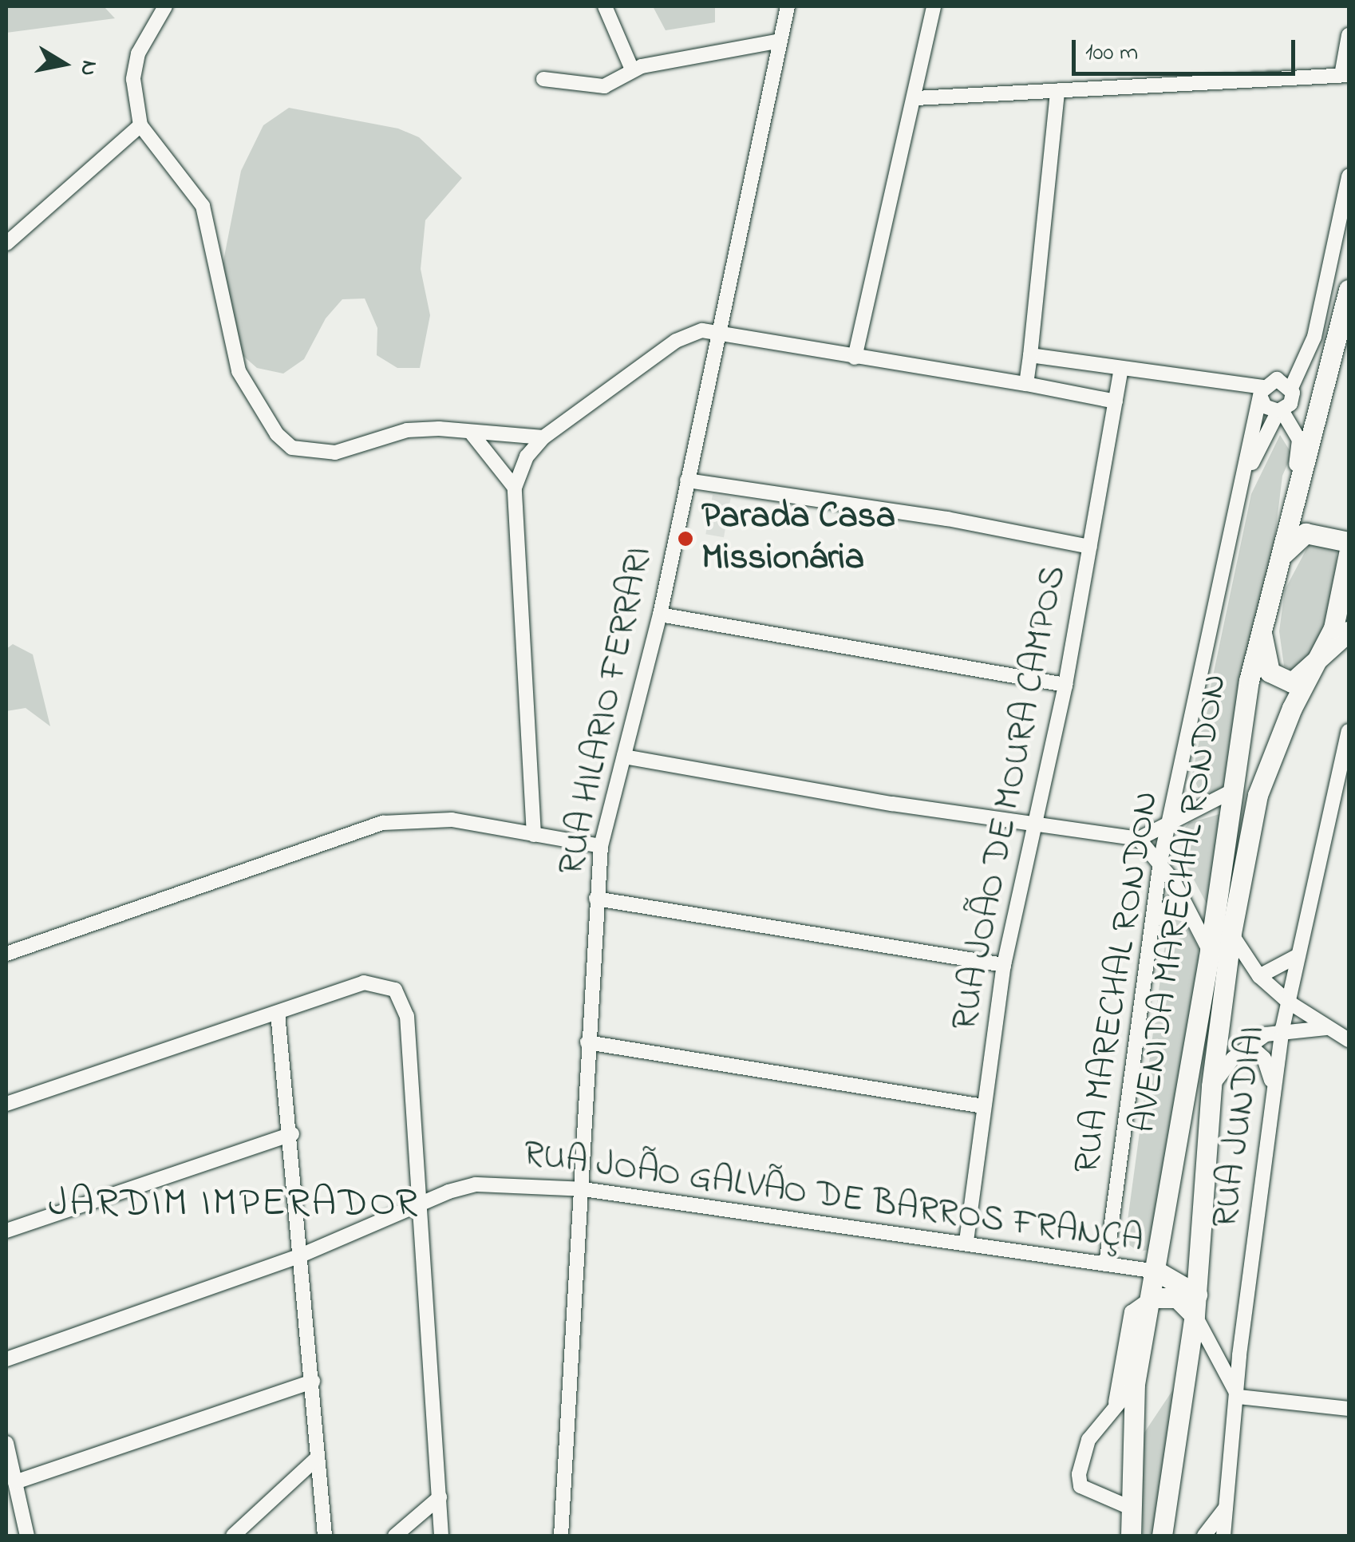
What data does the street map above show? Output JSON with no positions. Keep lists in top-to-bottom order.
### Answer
{
  "streets": {
    "main road": ["AVENIDA MARECHAL RONDON"],
    "street": [
      "RUA HILARIO FERRARI",
      "RUA JOÃO DE MOURA CAMPOS",
      "RUA MARECHAL RONDON",
      "RUA JUNDIAI",
      "RUA JOÃO GALVÃO DE BARROS FRANÇA"
    ]
  },
  "crossings": [
    ["RUA HILARIO FERRARI", "RUA JOÃO GALVÃO DE BARROS FRANÇA"],
    ["RUA JOÃO DE MOURA CAMPOS", "RUA JOÃO GALVÃO DE BARROS FRANÇA"],
    ["AVENIDA MARECHAL RONDON", "RUA JOÃO GALVÃO DE BARROS FRANÇA"],
    ["RUA MARECHAL RONDON", "RUA JOÃO GALVÃO DE BARROS FRANÇA"]
  ],
  "districts": ["JARDIM IMPERADOR"],
  "places": ["Parada Casa Missionária"],
  "scale_bar": "100 m",
  "north": "right"
}
